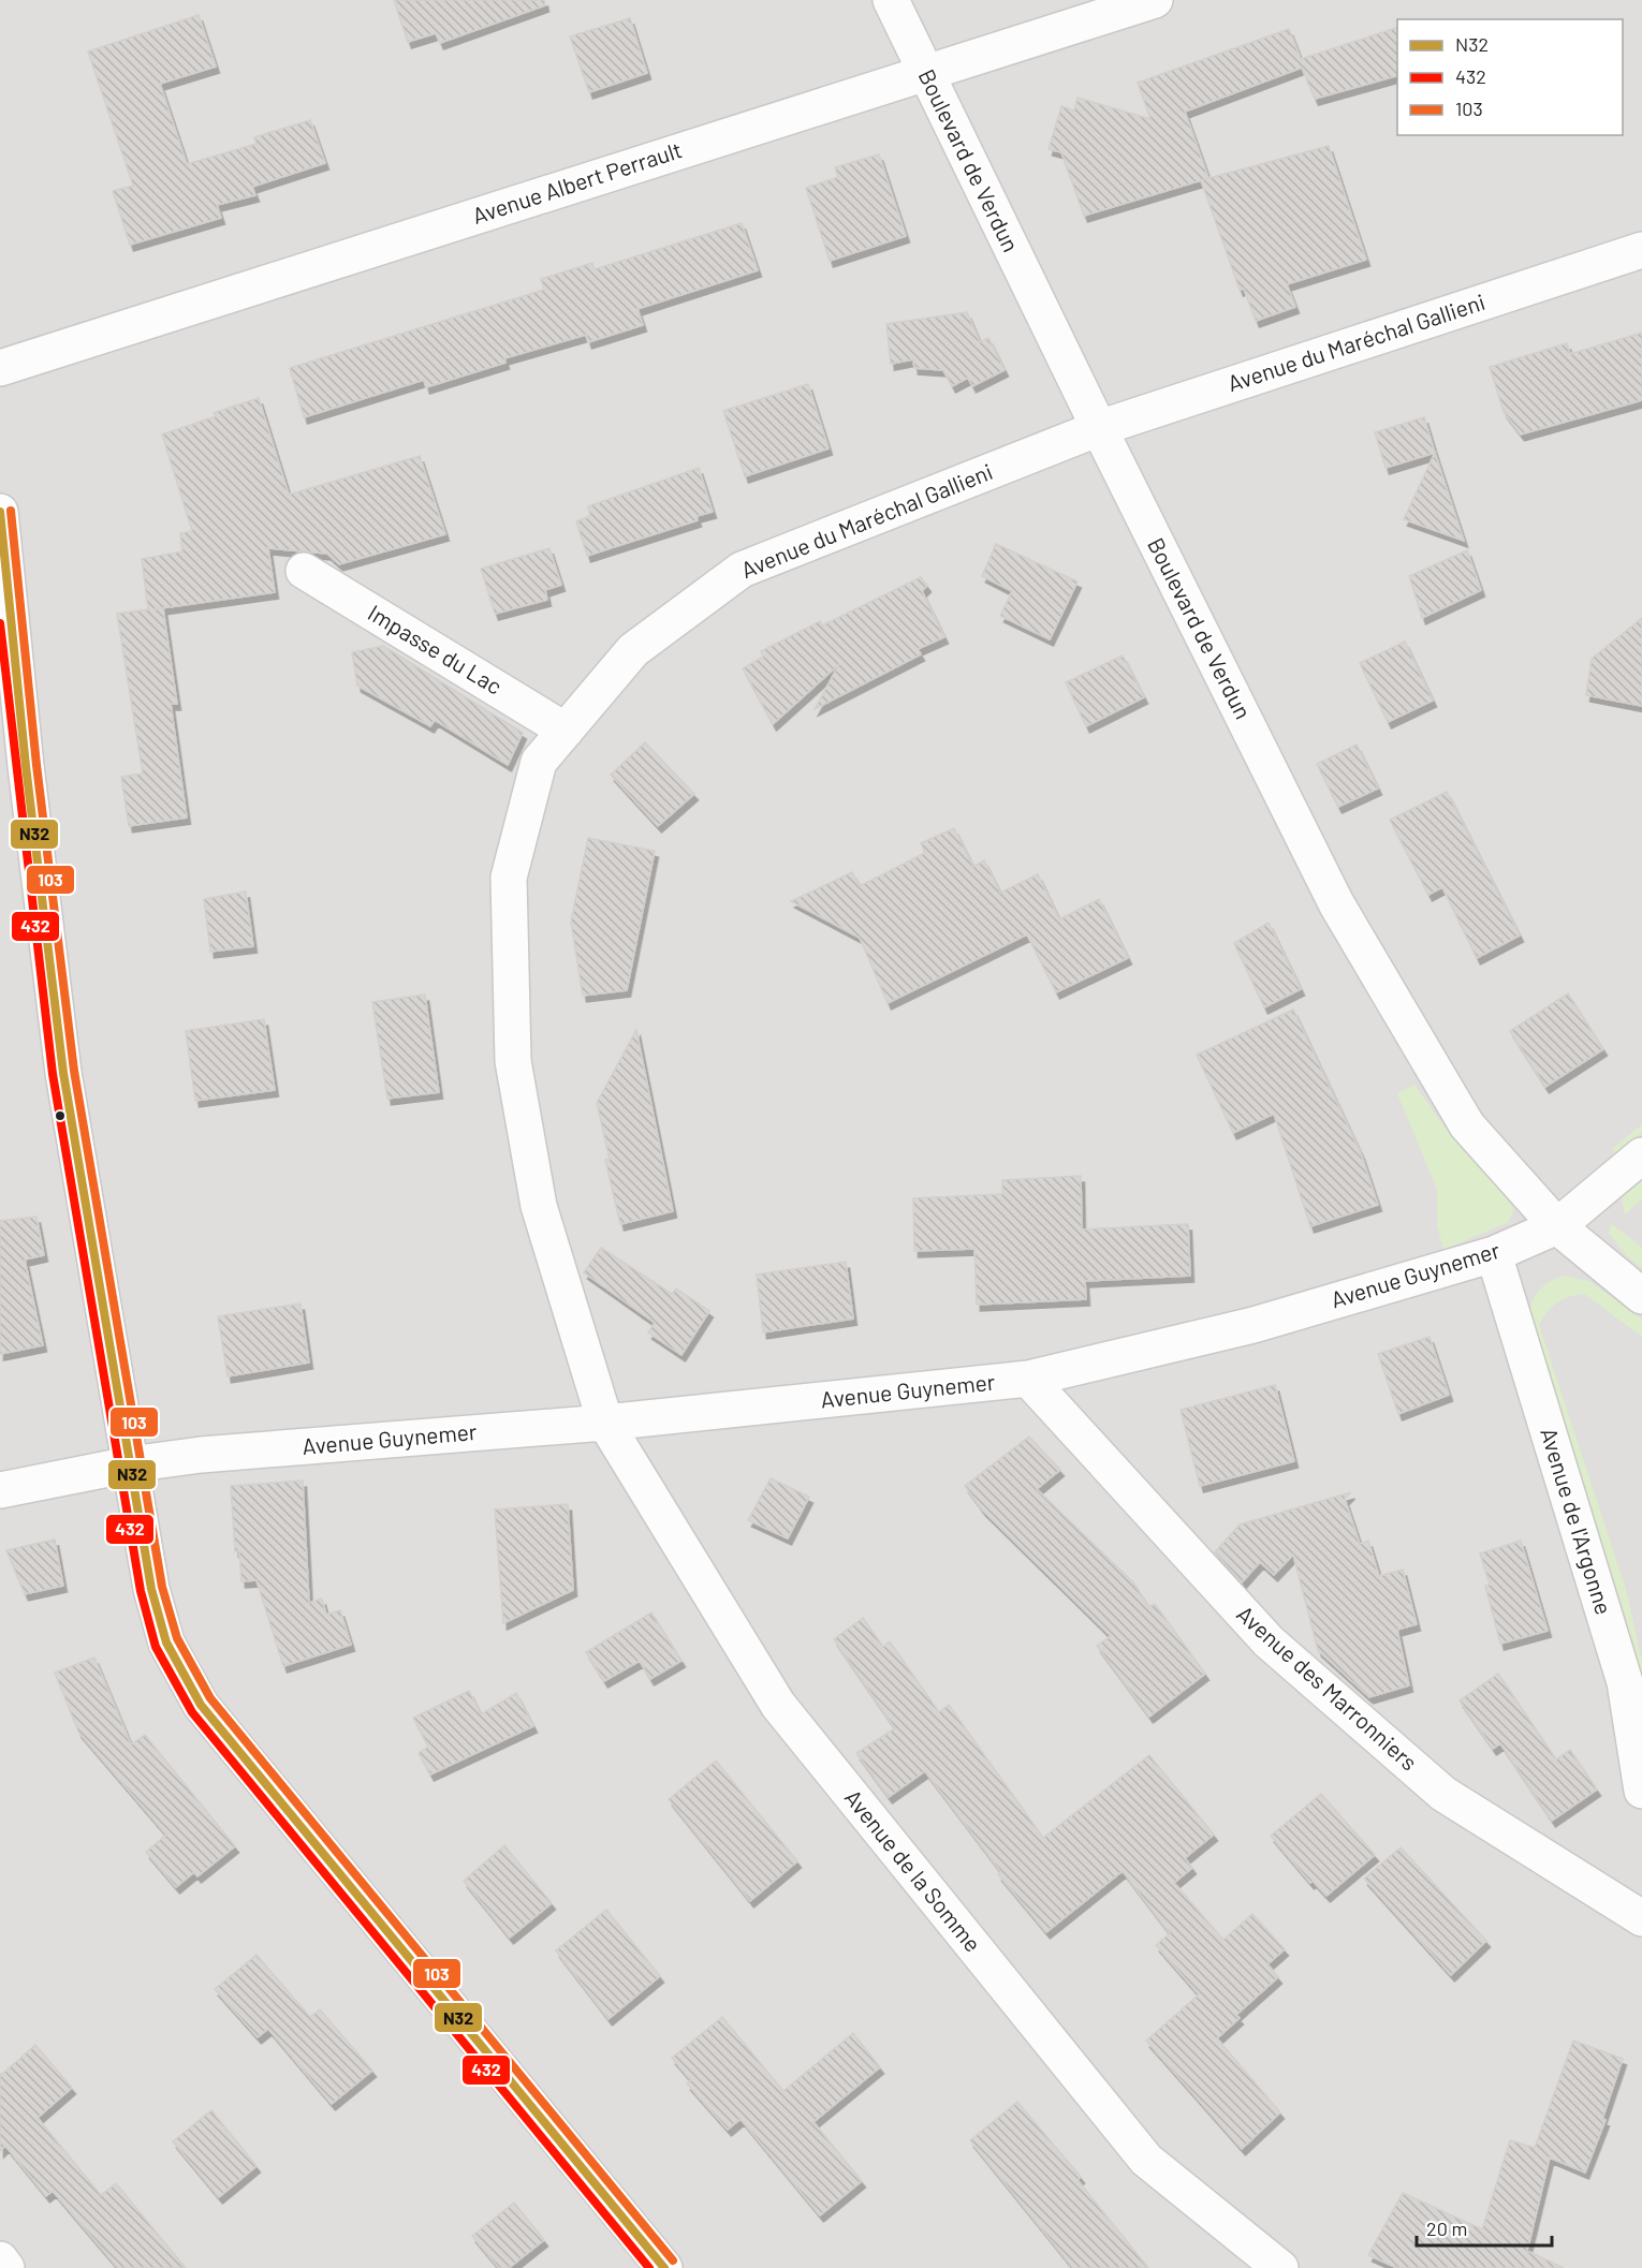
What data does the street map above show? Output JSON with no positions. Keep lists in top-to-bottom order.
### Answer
{
  "streets": {
    "street": [
      "Boulevard de Verdun",
      "Avenue Albert Perrault",
      "Avenue du Maréchal Gallieni",
      "Impasse du Lac",
      "Avenue Guynemer",
      "Avenue de l'Argonne",
      "Avenue des Marronniers",
      "Avenue de la Somme"
    ]
  },
  "crossings": [
    ["Boulevard de Verdun", "Avenue Albert Perrault"],
    ["Boulevard de Verdun", "Avenue du Maréchal Gallieni"],
    ["Boulevard de Verdun", "Avenue Guynemer"],
    ["Avenue du Maréchal Gallieni", "Impasse du Lac"],
    ["Avenue du Maréchal Gallieni", "Avenue Guynemer"],
    ["Avenue du Maréchal Gallieni", "Avenue de la Somme"],
    ["Avenue Guynemer", "Avenue de l'Argonne"],
    ["Avenue Guynemer", "Avenue des Marronniers"],
    ["Avenue Guynemer", "Avenue de la Somme"]
  ],
  "lines": ["transit line 103", "transit line N32", "transit line 432"],
  "legend": ["N32", "432", "103"],
  "scale_bar": "20 m"
}
